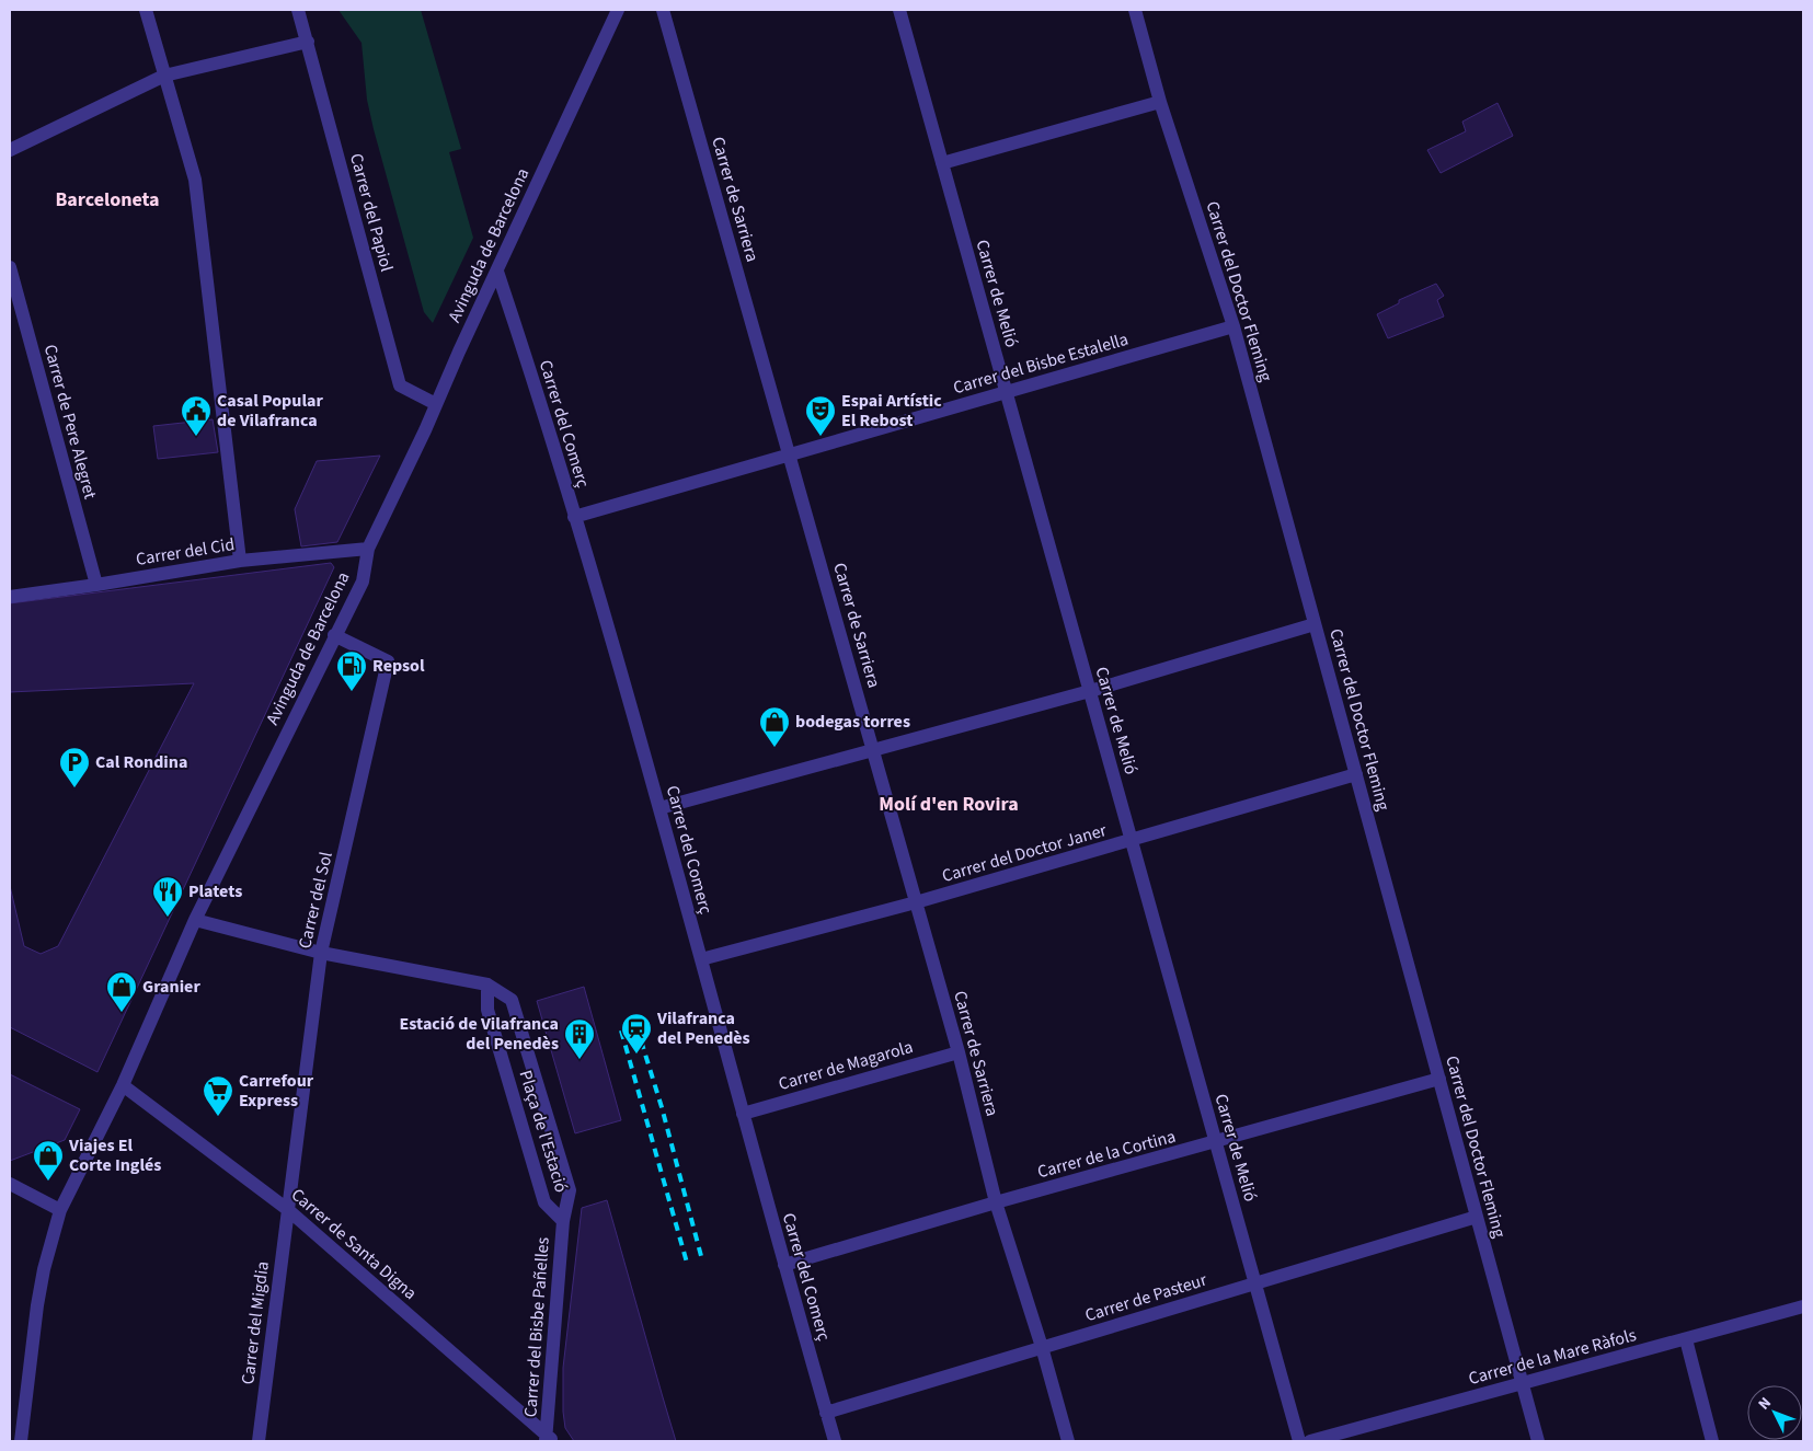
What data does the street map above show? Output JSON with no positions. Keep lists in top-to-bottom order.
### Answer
{
  "streets": {
    "street": [
      "Carrer de Sarriera",
      "Carrer del Papiol",
      "Avinguda de Barcelona",
      "Carrer del Doctor Fleming",
      "Carrer de Melió",
      "Carrer del Bisbe Estalella",
      "Carrer de Pere Alegret",
      "Carrer del Comerç",
      "Carrer del Cid",
      "Carrer del Doctor Janer",
      "Carrer del Sol",
      "Carrer de Magarola",
      "Plaça de l'Estació",
      "Carrer de la Cortina",
      "Carrer de Santa Digna",
      "Carrer de Pasteur",
      "Carrer del Migdia",
      "Carrer del Bisbe Pañelles",
      "Carrer de la Mare Ràfols"
    ]
  },
  "crossings": [
    ["Carrer de Sarriera", "Carrer del Bisbe Estalella"],
    ["Carrer de Sarriera", "Carrer del Doctor Janer"],
    ["Carrer de Sarriera", "Carrer de Magarola"],
    ["Carrer de Sarriera", "Carrer de la Cortina"],
    ["Carrer de Sarriera", "Carrer de Pasteur"],
    ["Carrer del Papiol", "Avinguda de Barcelona"],
    ["Avinguda de Barcelona", "Carrer del Comerç"],
    ["Avinguda de Barcelona", "Carrer del Cid"],
    ["Avinguda de Barcelona", "Carrer del Sol"],
    ["Avinguda de Barcelona", "Carrer de Santa Digna"],
    ["Carrer del Doctor Fleming", "Carrer del Bisbe Estalella"],
    ["Carrer del Doctor Fleming", "Carrer del Doctor Janer"],
    ["Carrer del Doctor Fleming", "Carrer de la Cortina"],
    ["Carrer del Doctor Fleming", "Carrer de Pasteur"],
    ["Carrer del Doctor Fleming", "Carrer de la Mare Ràfols"],
    ["Carrer de Melió", "Carrer del Bisbe Estalella"],
    ["Carrer de Melió", "Carrer del Doctor Janer"],
    ["Carrer de Melió", "Carrer de la Cortina"],
    ["Carrer de Melió", "Carrer de Pasteur"],
    ["Carrer del Bisbe Estalella", "Carrer del Comerç"],
    ["Carrer de Pere Alegret", "Carrer del Cid"],
    ["Carrer del Comerç", "Carrer del Doctor Janer"],
    ["Carrer del Comerç", "Carrer de Magarola"],
    ["Carrer del Comerç", "Carrer de la Cortina"],
    ["Carrer del Comerç", "Carrer de Pasteur"],
    ["Carrer del Sol", "Carrer de Santa Digna"],
    ["Carrer del Sol", "Carrer del Migdia"],
    ["Plaça de l'Estació", "Carrer del Bisbe Pañelles"],
    ["Carrer de Santa Digna", "Carrer del Migdia"],
    ["Carrer de Santa Digna", "Carrer del Bisbe Pañelles"]
  ],
  "districts": ["Barceloneta", "Molí d'en Rovira"],
  "places": {
    "public building": ["Casal Popular de Vilafranca"],
    "theatre": ["Espai Artístic El Rebost"],
    "fuel station": ["Repsol"],
    "shop": ["bodegas torres", "Granier", "Viajes El Corte Inglés"],
    "parking": ["Cal Rondina"],
    "restaurant": ["Platets"],
    "station": ["Vilafranca del Penedès"],
    "building": ["Estació de Vilafranca del Penedès"],
    "supermarket": ["Carrefour Express"]
  },
  "north": "top left"
}
